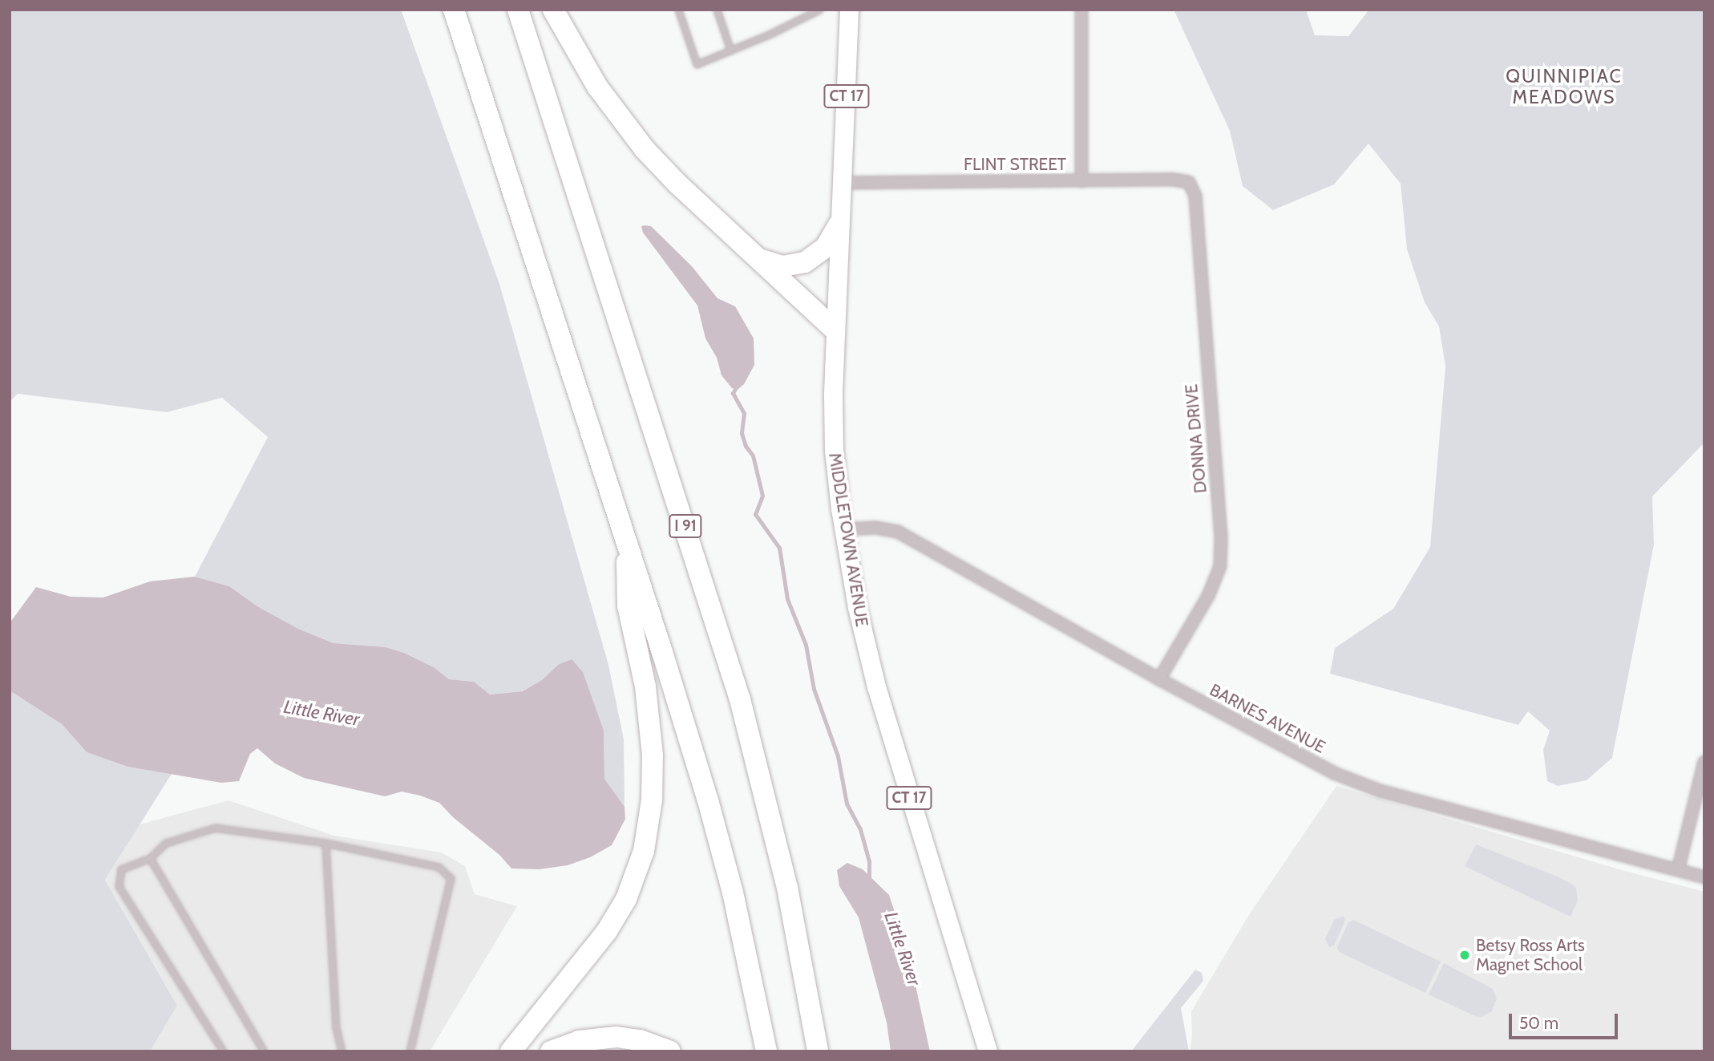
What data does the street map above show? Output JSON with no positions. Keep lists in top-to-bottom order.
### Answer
{
  "streets": {
    "highway": ["I 91"],
    "main road": ["CT 17", "MIDDLETOWN AVENUE"],
    "street": ["FLINT STREET", "DONNA DRIVE", "BARNES AVENUE"]
  },
  "crossings": [
    ["FLINT STREET", "DONNA DRIVE"],
    ["FLINT STREET", "MIDDLETOWN AVENUE"],
    ["DONNA DRIVE", "BARNES AVENUE"],
    ["MIDDLETOWN AVENUE", "BARNES AVENUE"]
  ],
  "districts": ["QUINNIPIAC MEADOWS"],
  "water": ["Little River"],
  "places": ["Betsy Ross Arts Magnet School"],
  "scale_bar": "50 m"
}
